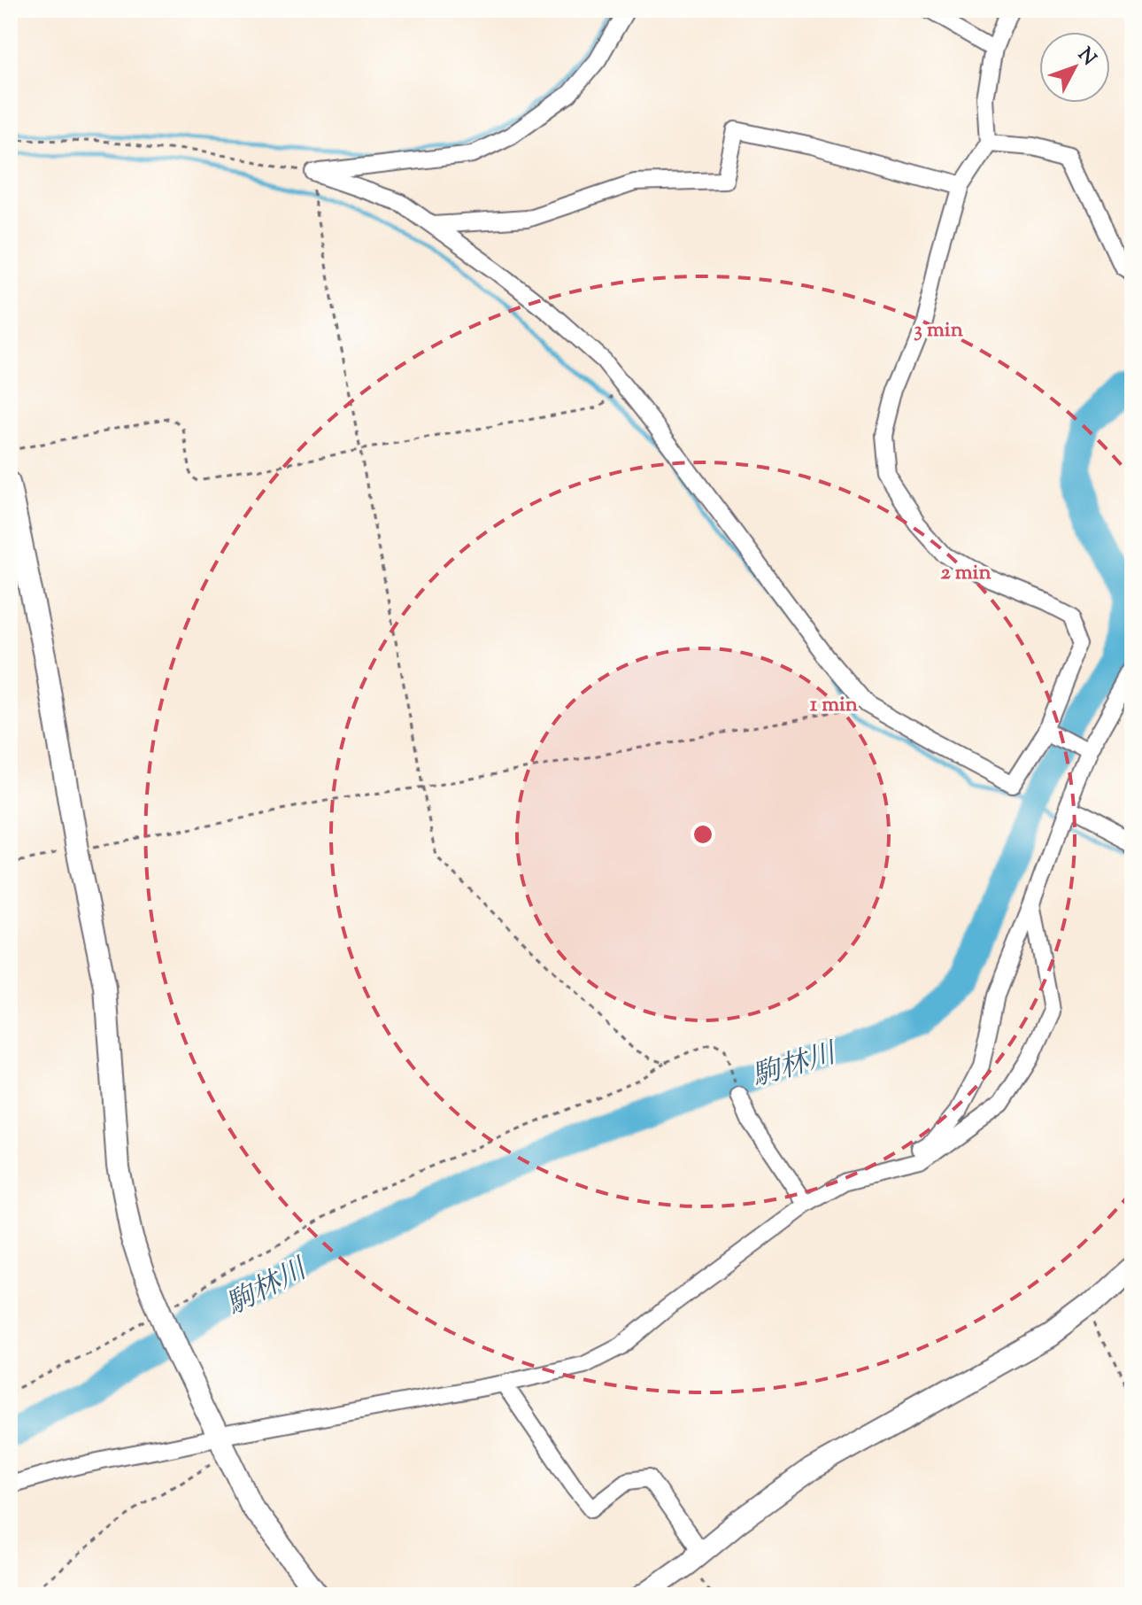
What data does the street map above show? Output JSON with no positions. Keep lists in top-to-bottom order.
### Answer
{
  "water": ["駒林川"],
  "north": "top right",
  "rings": ["3 min", "2 min", "1 min"]
}
